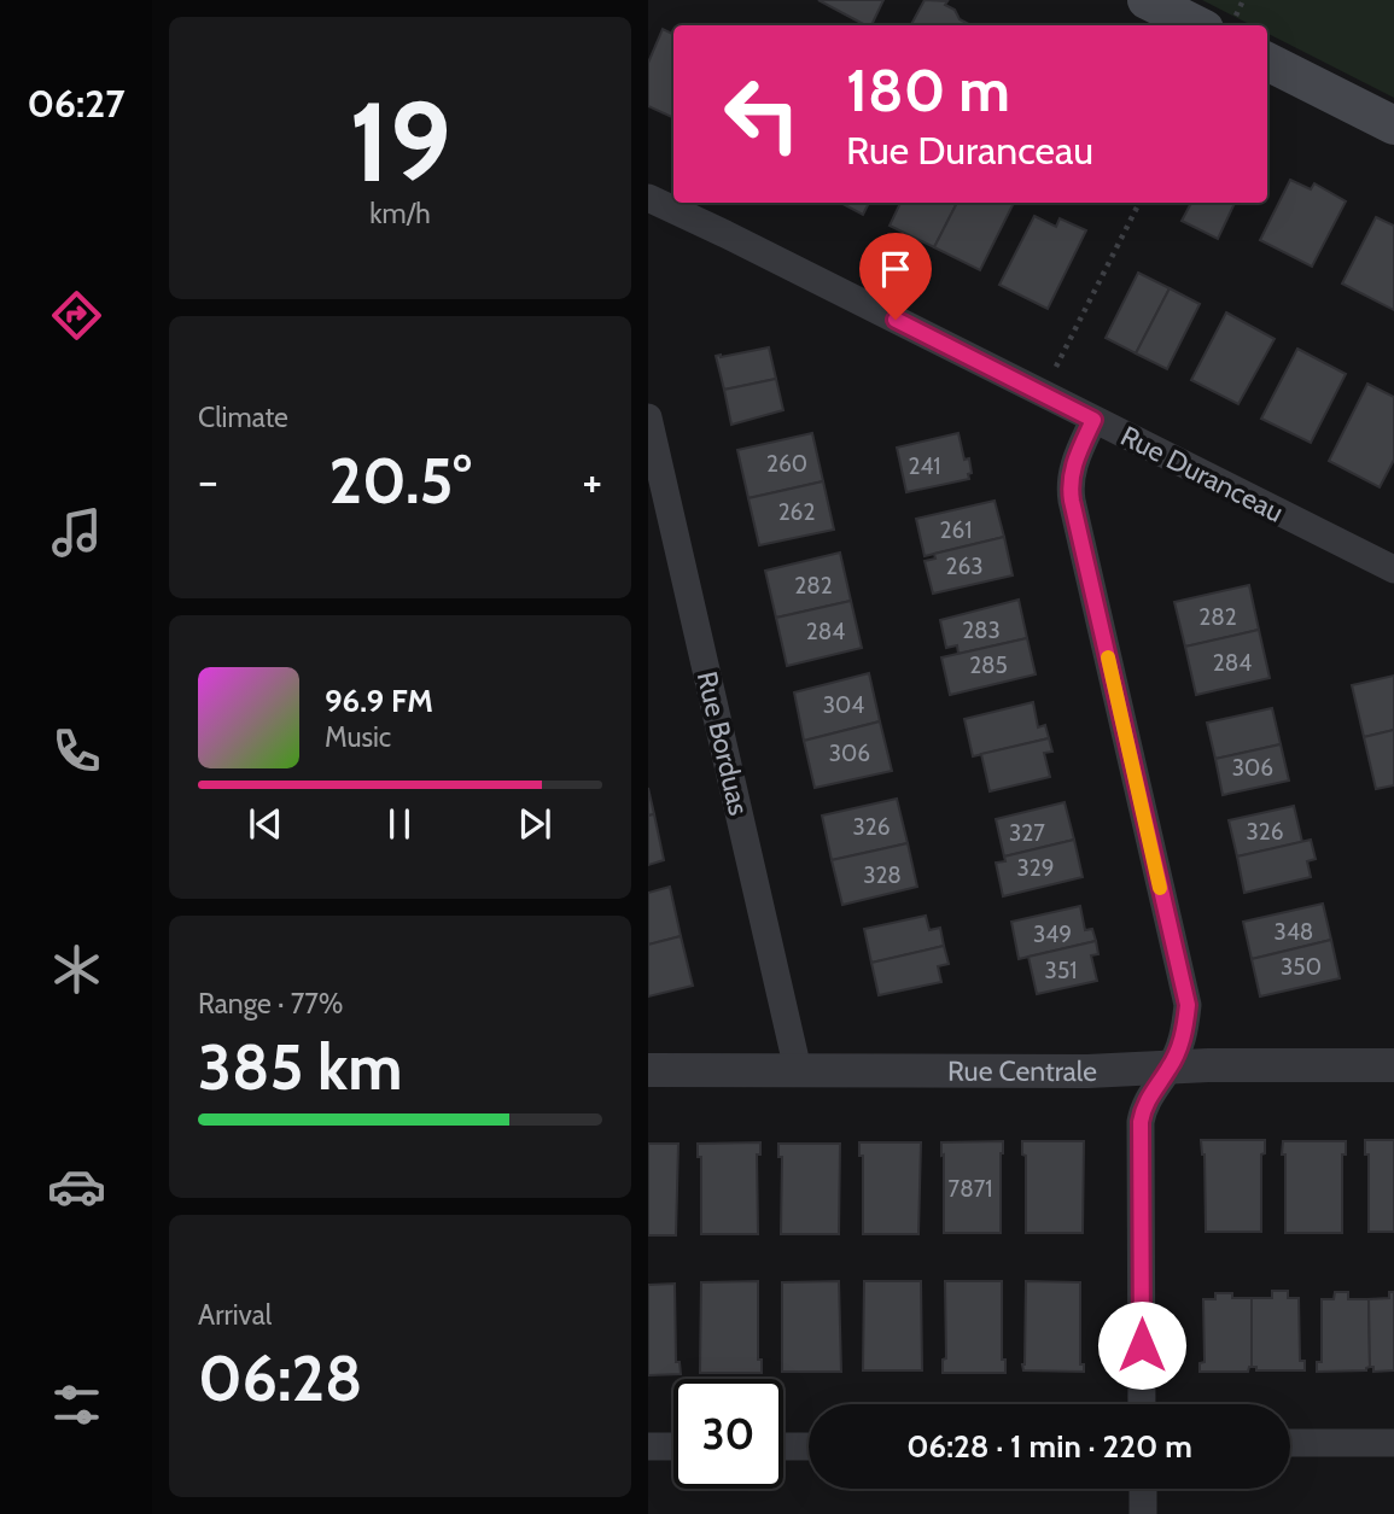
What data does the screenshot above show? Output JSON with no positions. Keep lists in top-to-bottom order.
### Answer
{
  "streets": {
    "street": ["Rue Duranceau", "Rue Borduas", "Rue Centrale"]
  },
  "crossings": [
    ["Rue Borduas", "Rue Centrale"]
  ],
  "house_numbers": [
    "260",
    "241",
    "262",
    "261",
    "263",
    "282",
    "282",
    "283",
    "284",
    "284",
    "285",
    "304",
    "306",
    "306",
    "326",
    "326",
    "327",
    "329",
    "328",
    "348",
    "349",
    "350",
    "351",
    "7871"
  ],
  "page": {
    "tabs": "06:27",
    "tile": [
      ["19", "km/h"],
      "Climate",
      ["Range · 77%", "385 km"],
      ["Arrival", "06:28"]
    ],
    "turn": ["180 m", "Rue Duranceau"],
    "heat": ["−", "20.5°", "+"],
    "song": ["96.9 FM", "Music"],
    "limit": "30",
    "trip": "06:28 · 1 min · 220 m"
  }
}
